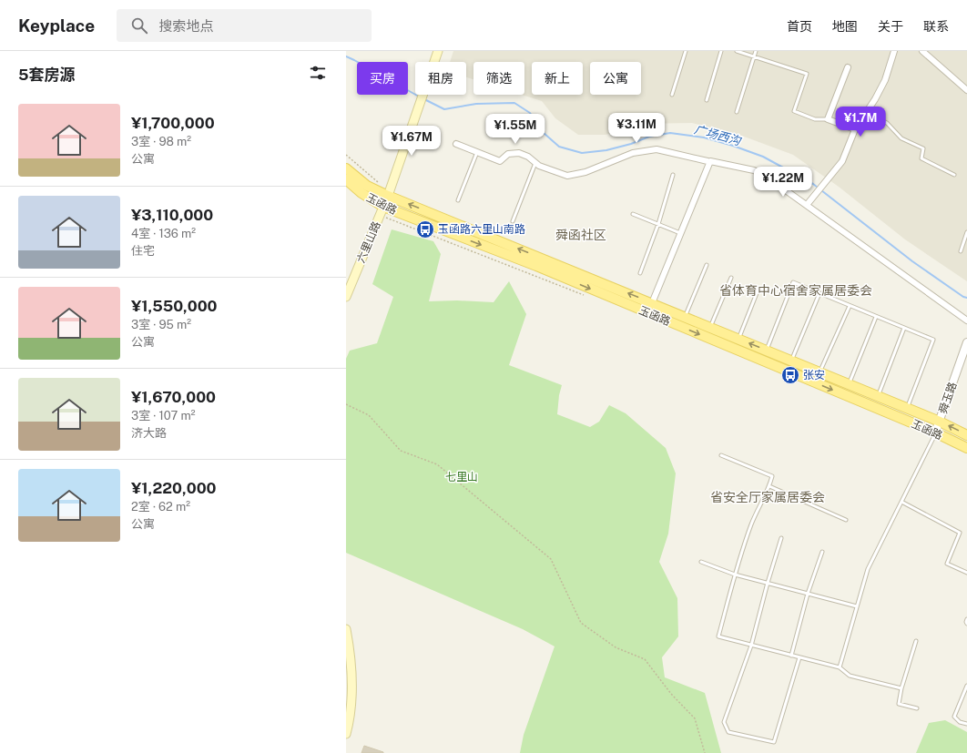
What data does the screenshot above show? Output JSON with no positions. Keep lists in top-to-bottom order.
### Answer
{
  "streets": {
    "main road": ["玉函路", "六里山路"],
    "street": ["舜玉路"]
  },
  "crossings": [
    ["玉函路", "六里山路"],
    ["玉函路", "舜玉路"]
  ],
  "districts": ["舜函社区", "省体育中心宿舍家属居委会", "省安全厅家属居委会"],
  "water": ["广场西沟"],
  "parks": ["七里山"],
  "places": {
    "bus stop": ["玉函路六里山南路", "张安"]
  },
  "page": {
    "header": "Keyplace",
    "search": "搜索地点",
    "nav": [
      "首页",
      "地图",
      "关于",
      "联系"
    ],
    "heading": "5套房源",
    "chip": [
      "买房",
      "租房",
      "筛选",
      "新上",
      "公寓"
    ],
    "list": [
      {
        "name": "¥1,700,000",
        "note": "3室 · 98 m² · 公寓"
      },
      {
        "name": "¥3,110,000",
        "note": "4室 · 136 m² · 住宅"
      },
      {
        "name": "¥1,550,000",
        "note": "3室 · 95 m² · 公寓"
      },
      {
        "name": "¥1,670,000",
        "note": "3室 · 107 m² · 济大路"
      },
      {
        "name": "¥1,220,000",
        "note": "2室 · 62 m² · 公寓"
      }
    ],
    "price": [
      "¥1.7M",
      "¥3.11M",
      "¥1.55M",
      "¥1.67M",
      "¥1.22M"
    ]
  }
}
